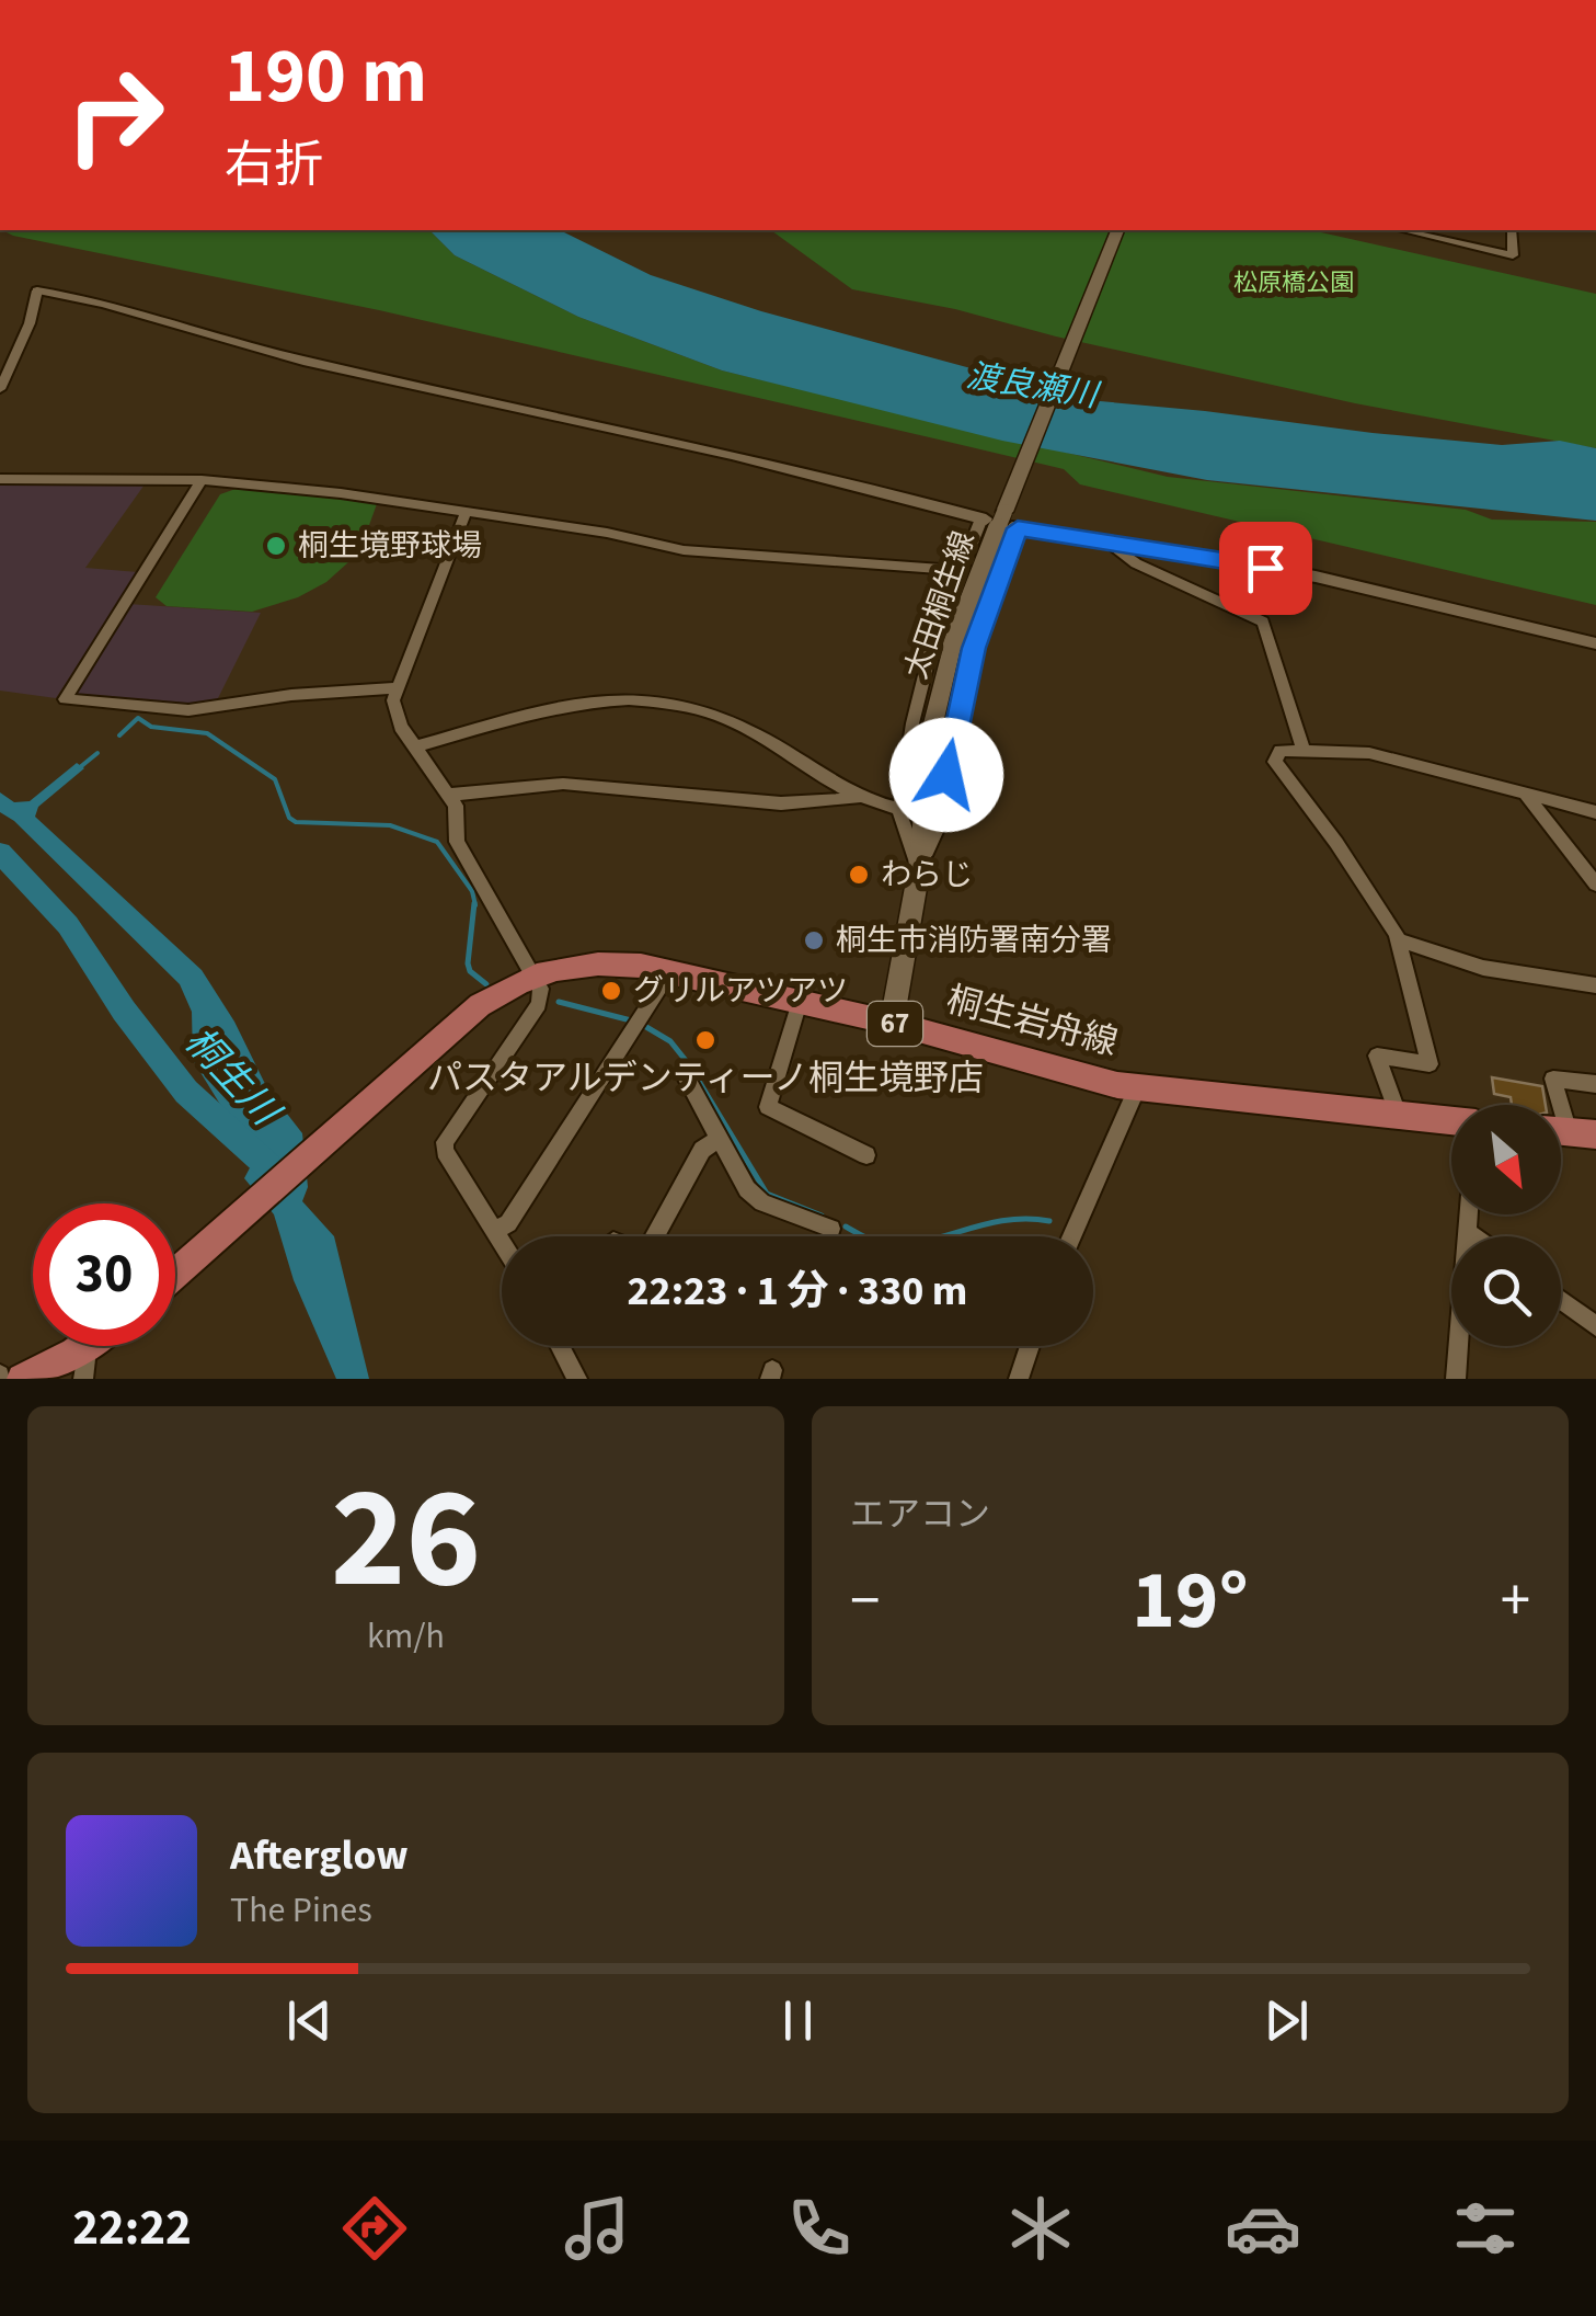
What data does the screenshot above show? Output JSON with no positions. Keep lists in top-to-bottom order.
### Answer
{
  "streets": {
    "main road": ["太田桐生線", "桐生岩舟線", "67"]
  },
  "crossings": [
    ["太田桐生線", "桐生岩舟線"]
  ],
  "water": ["渡良瀬川", "桐生川"],
  "parks": ["松原橋公園"],
  "places": [
    "桐生境野球場",
    "わらじ",
    "桐生市消防署南分署",
    "グリルアツアツ",
    "パスタアルデンティーノ桐生境野店"
  ],
  "north": "bottom right",
  "page": {
    "turn": ["190 m", "右折"],
    "limit": "30",
    "trip": "22:23 · 1 分 · 330 m",
    "tile": [
      ["26", "km/h"],
      "エアコン"
    ],
    "heat": ["−", "19°", "+"],
    "song": ["Afterglow", "The Pines"],
    "tabs": "22:22"
  }
}
